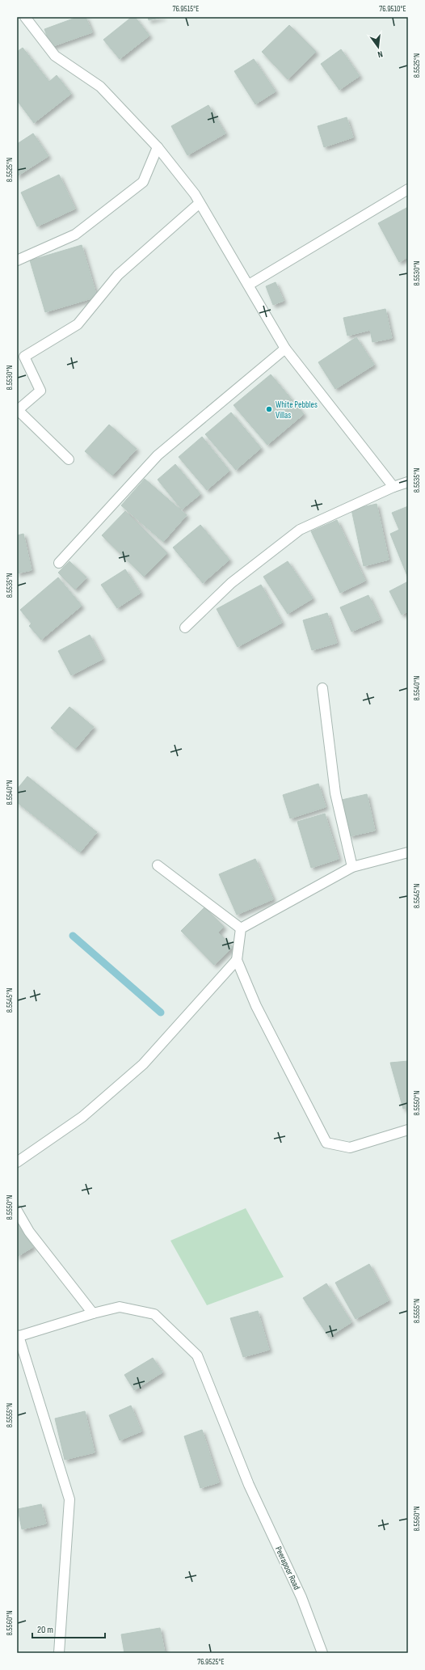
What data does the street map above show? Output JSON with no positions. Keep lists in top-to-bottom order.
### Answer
{
  "streets": {
    "street": ["Peerapoor Road"]
  },
  "places": ["White Pebbles Villas"],
  "scale_bar": "20 m",
  "north": "bottom",
  "coordinates": [
    "76.9515°E",
    "76.9510°E",
    "8.5525°N",
    "8.5530°N",
    "8.5535°N",
    "8.5540°N",
    "8.5545°N",
    "8.5550°N",
    "8.5555°N",
    "8.5560°N",
    "76.9525°E"
  ]
}
